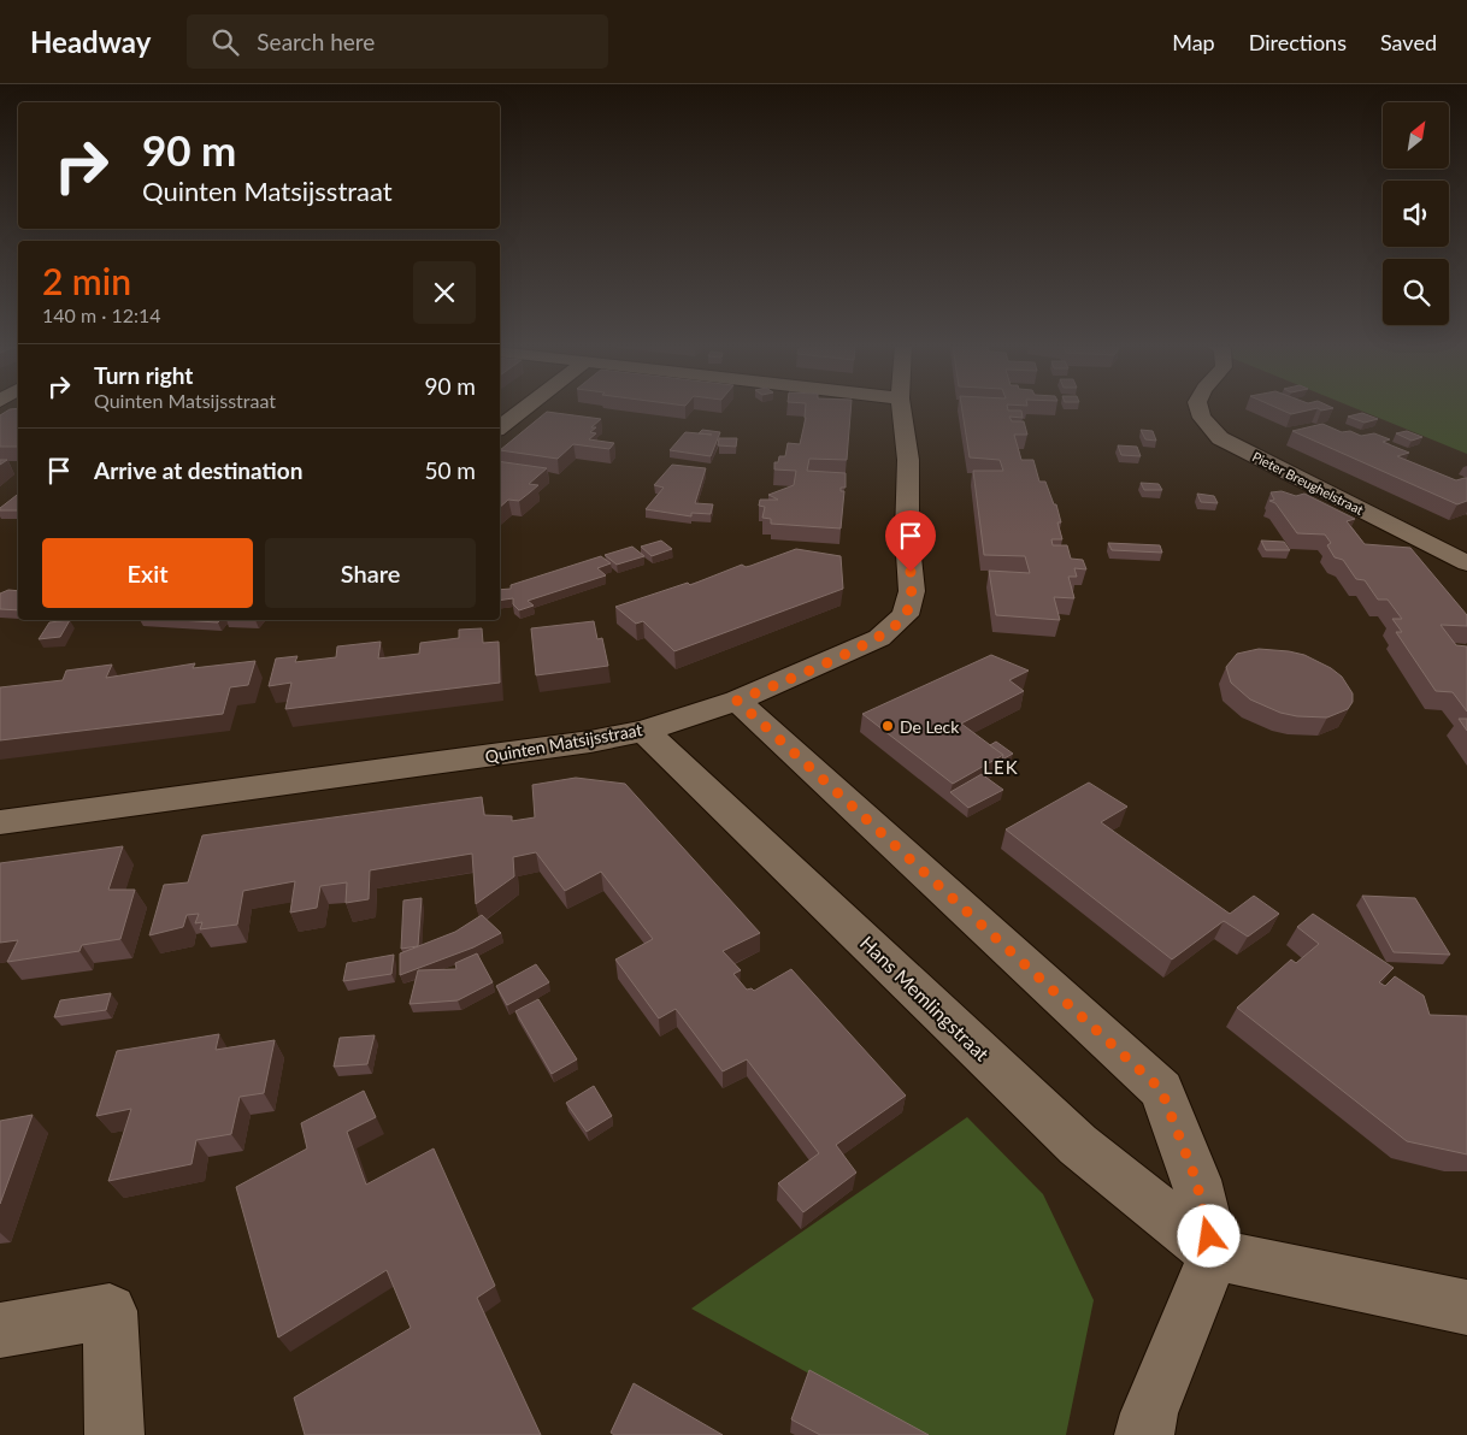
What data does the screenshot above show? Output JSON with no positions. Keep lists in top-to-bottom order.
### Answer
{
  "streets": {
    "street": ["Pieter Breughelstraat", "Quinten Matsijsstraat", "Hans Memlingstraat"]
  },
  "crossings": [
    ["Quinten Matsijsstraat", "Hans Memlingstraat"]
  ],
  "districts": ["LEK"],
  "places": ["De Leck"],
  "north": "top right",
  "page": {
    "header": "Headway",
    "search": "Search here",
    "nav": ["Map", "Directions", "Saved"],
    "turn": ["90 m", "Quinten Matsijsstraat"],
    "heading": ["2 min", "140 m · 12:14"],
    "list": [
      {
        "name": "Turn right",
        "note": "Quinten Matsijsstraat",
        "value": "90 m"
      },
      {
        "name": "Arrive at destination",
        "value": "50 m"
      }
    ],
    "buttons": ["Exit", "Share"]
  }
}
